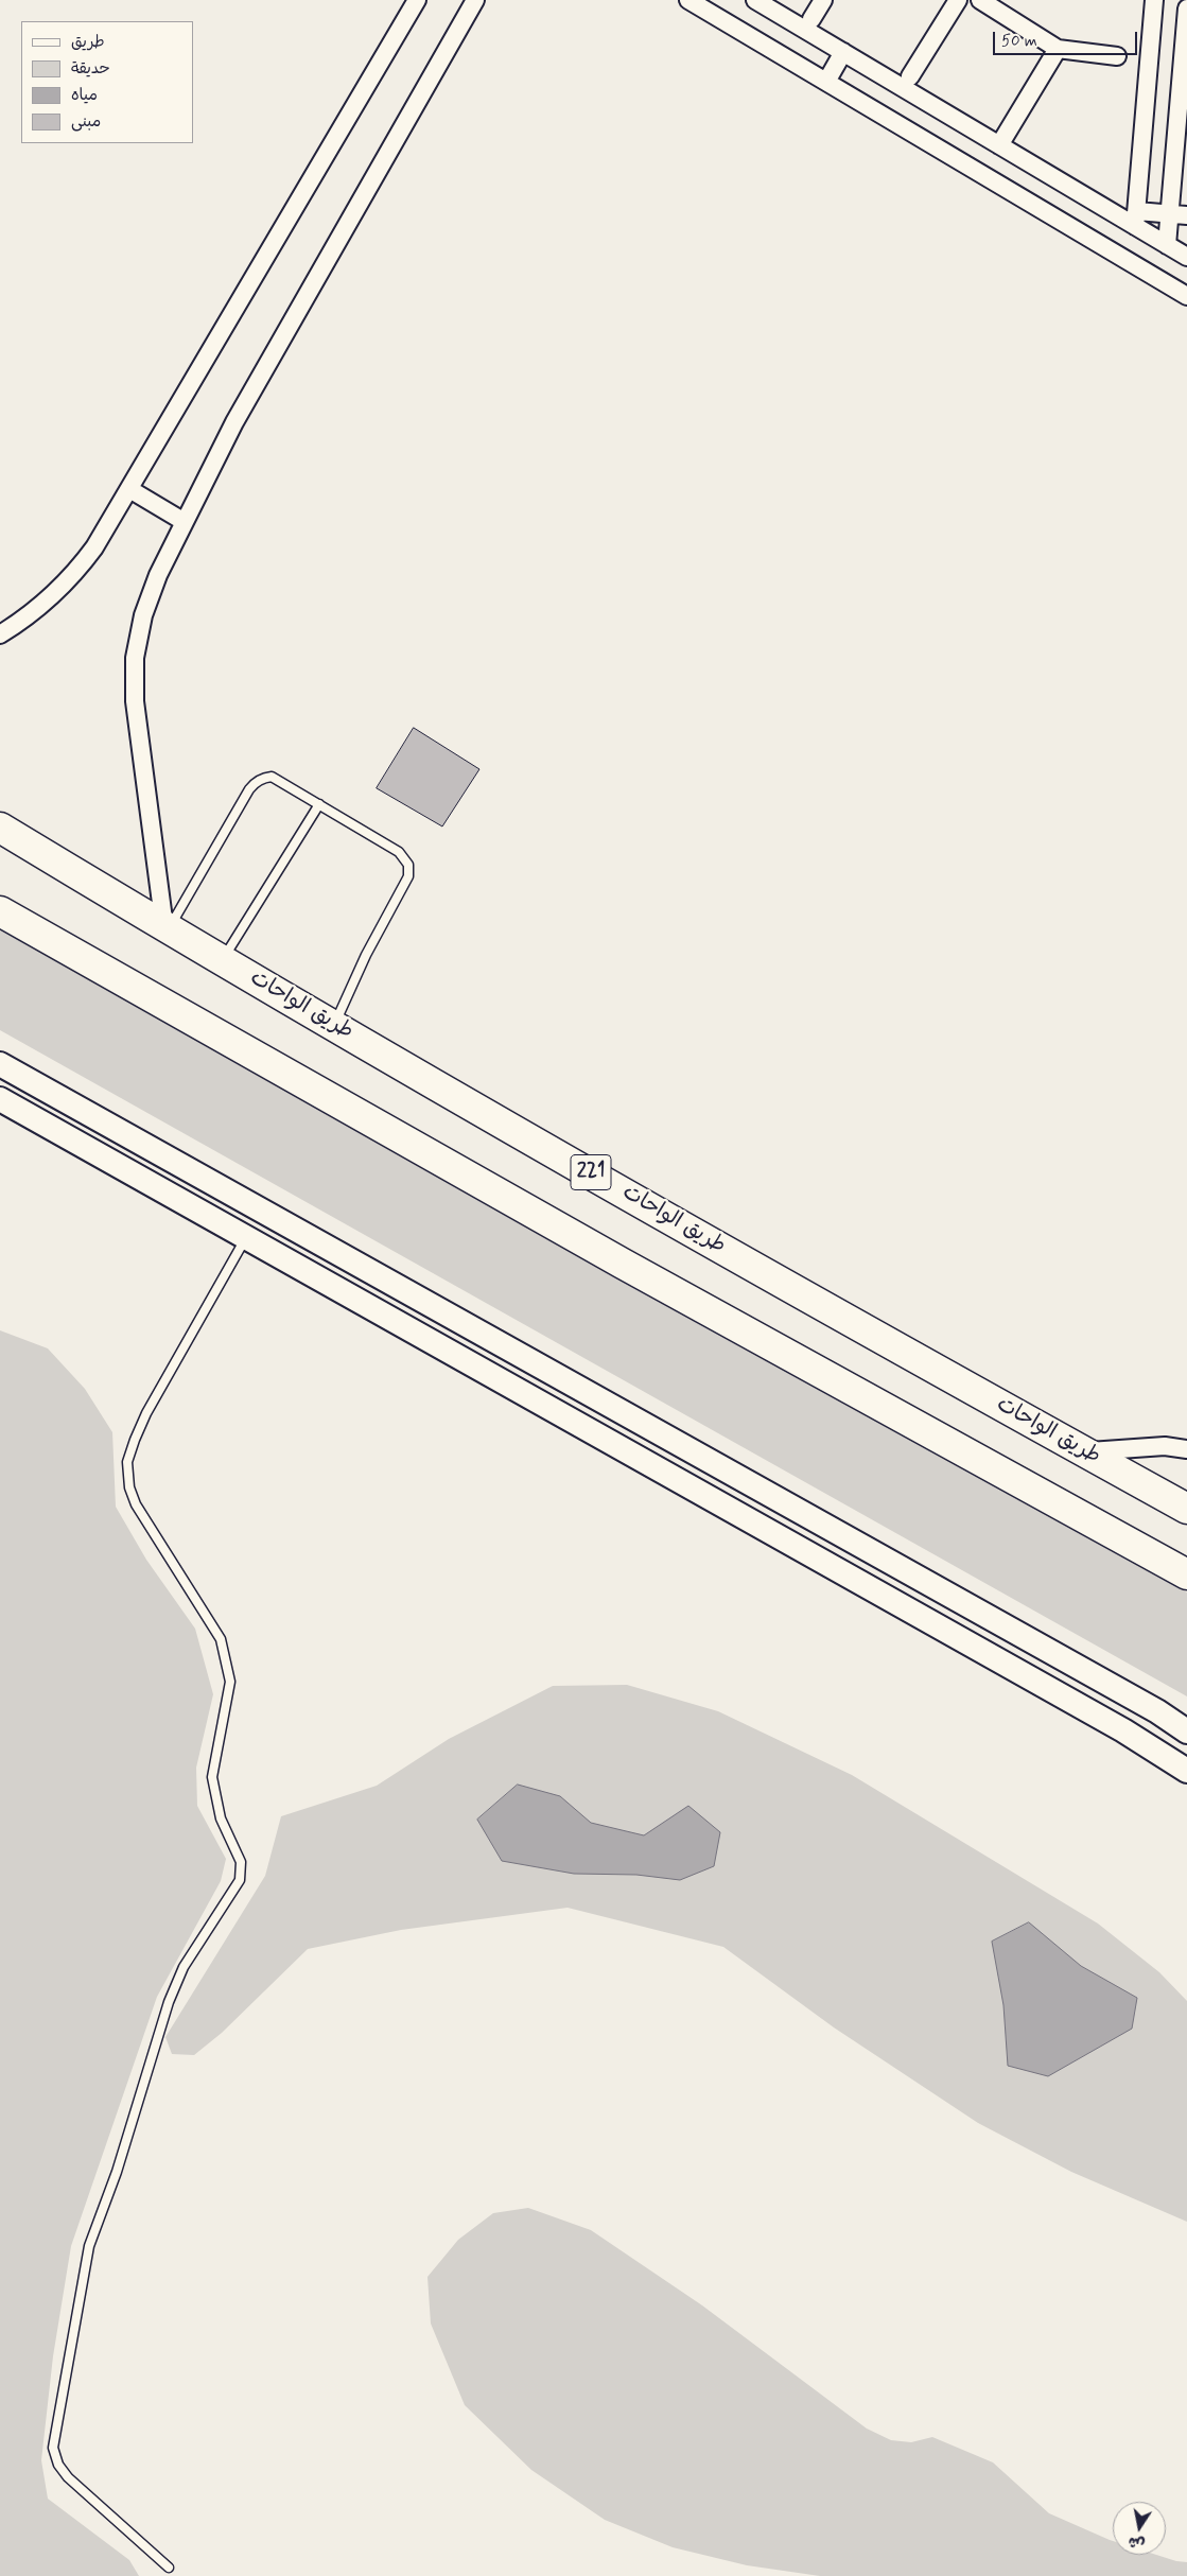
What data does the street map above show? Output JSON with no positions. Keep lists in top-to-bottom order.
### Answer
{
  "streets": {
    "highway": ["طريق الواحات", "221"]
  },
  "legend": [
    "طريق",
    "حديقة",
    "مياه",
    "مبنى"
  ],
  "scale_bar": "50 m",
  "north": "bottom"
}
